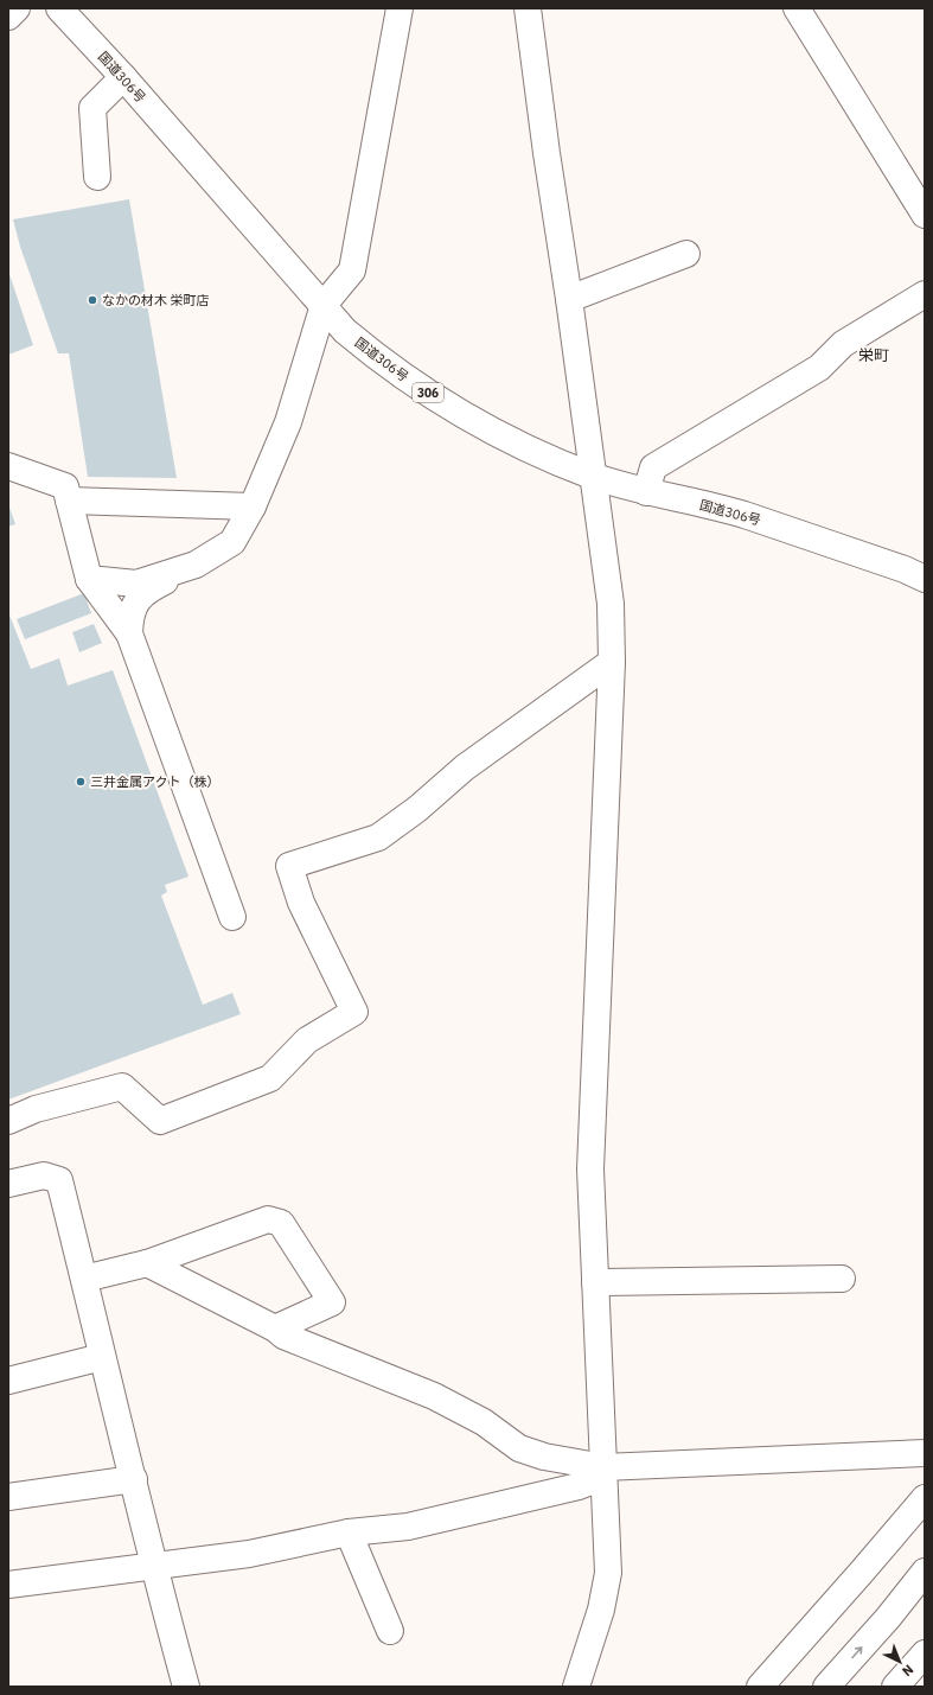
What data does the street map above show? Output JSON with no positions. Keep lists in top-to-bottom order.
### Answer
{
  "streets": {
    "main road": ["国道306号", "306"]
  },
  "districts": ["栄町"],
  "places": ["なかの材木 栄町店", "三井金属アクト（株）"],
  "north": "bottom right"
}
